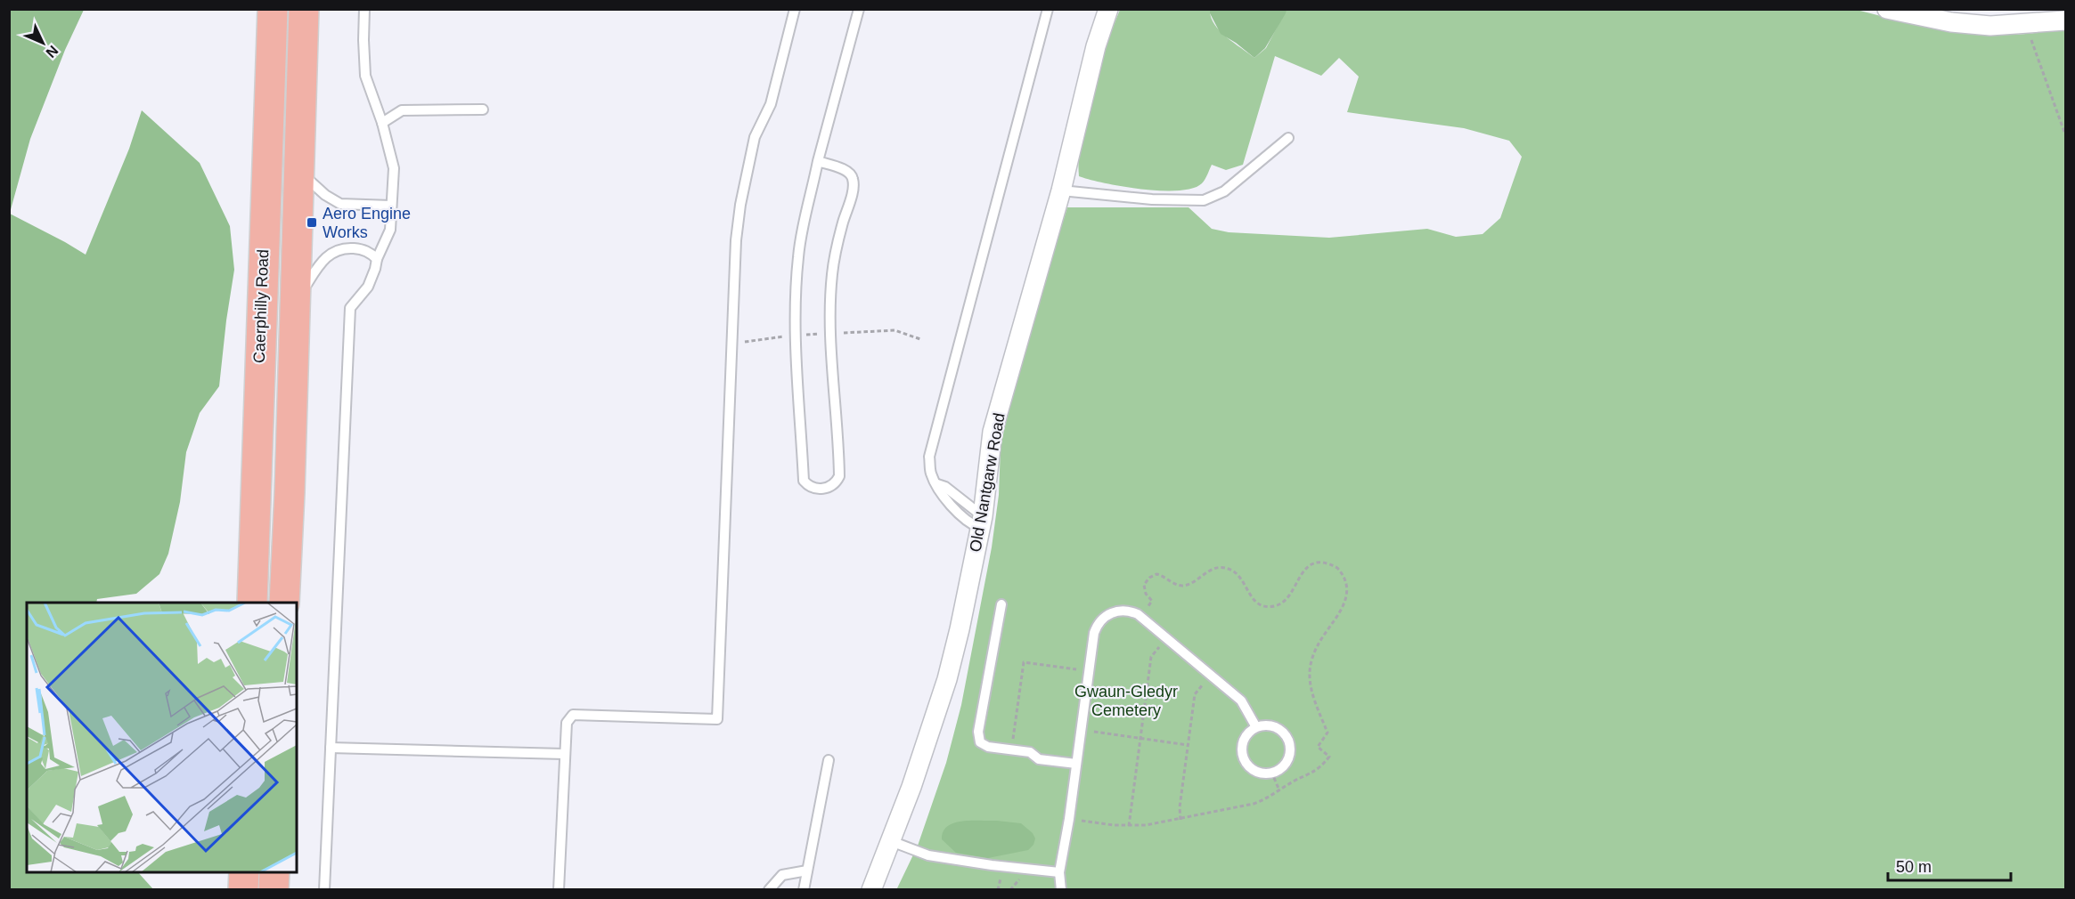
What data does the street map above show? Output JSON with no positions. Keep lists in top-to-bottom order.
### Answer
{
  "streets": {
    "main road": ["Caerphilly Road"],
    "street": ["Old Nantgarw Road"]
  },
  "parks": ["Gwaun-Gledyr Cemetery"],
  "places": {
    "transit": ["Aero Engine Works"]
  },
  "scale_bar": "50 m",
  "north": "bottom right"
}
